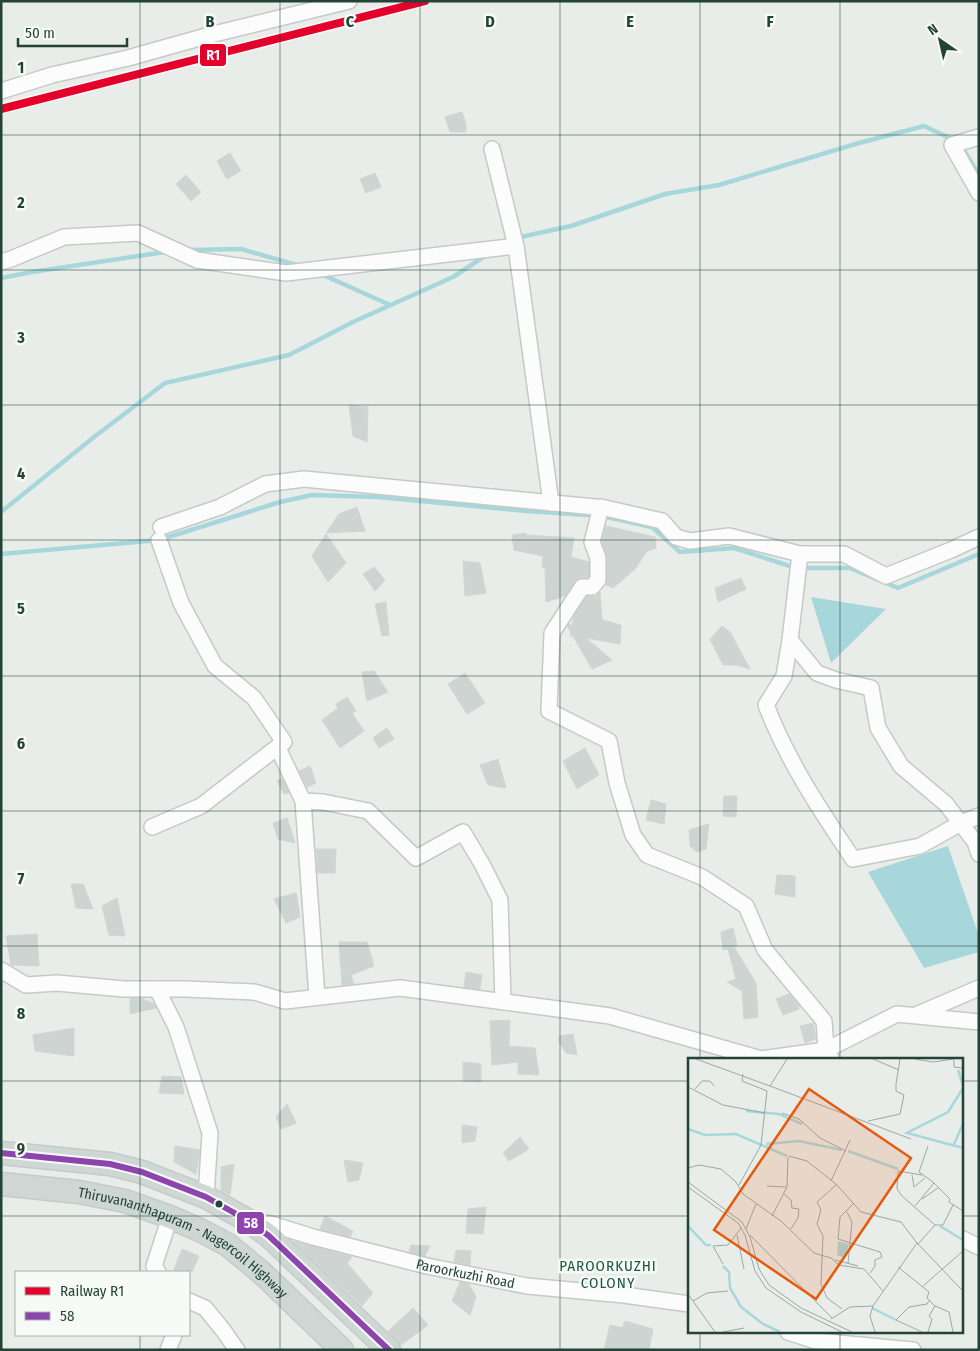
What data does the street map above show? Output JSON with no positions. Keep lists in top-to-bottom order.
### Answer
{
  "streets": {
    "main road": ["Thiruvananthapuram - Nagercoil Highway"],
    "street": ["Paroorkuzhi Road"]
  },
  "districts": ["PAROORKUZHI COLONY"],
  "lines": ["rail line R1", "transit line 58"],
  "legend": ["Railway R1", "58"],
  "scale_bar": "50 m",
  "north": "top left",
  "grid": {
    "columns": [
      "B",
      "C",
      "D",
      "E",
      "F"
    ],
    "rows": [
      "1",
      "2",
      "3",
      "4",
      "5",
      "6",
      "7",
      "8",
      "9"
    ]
  }
}
